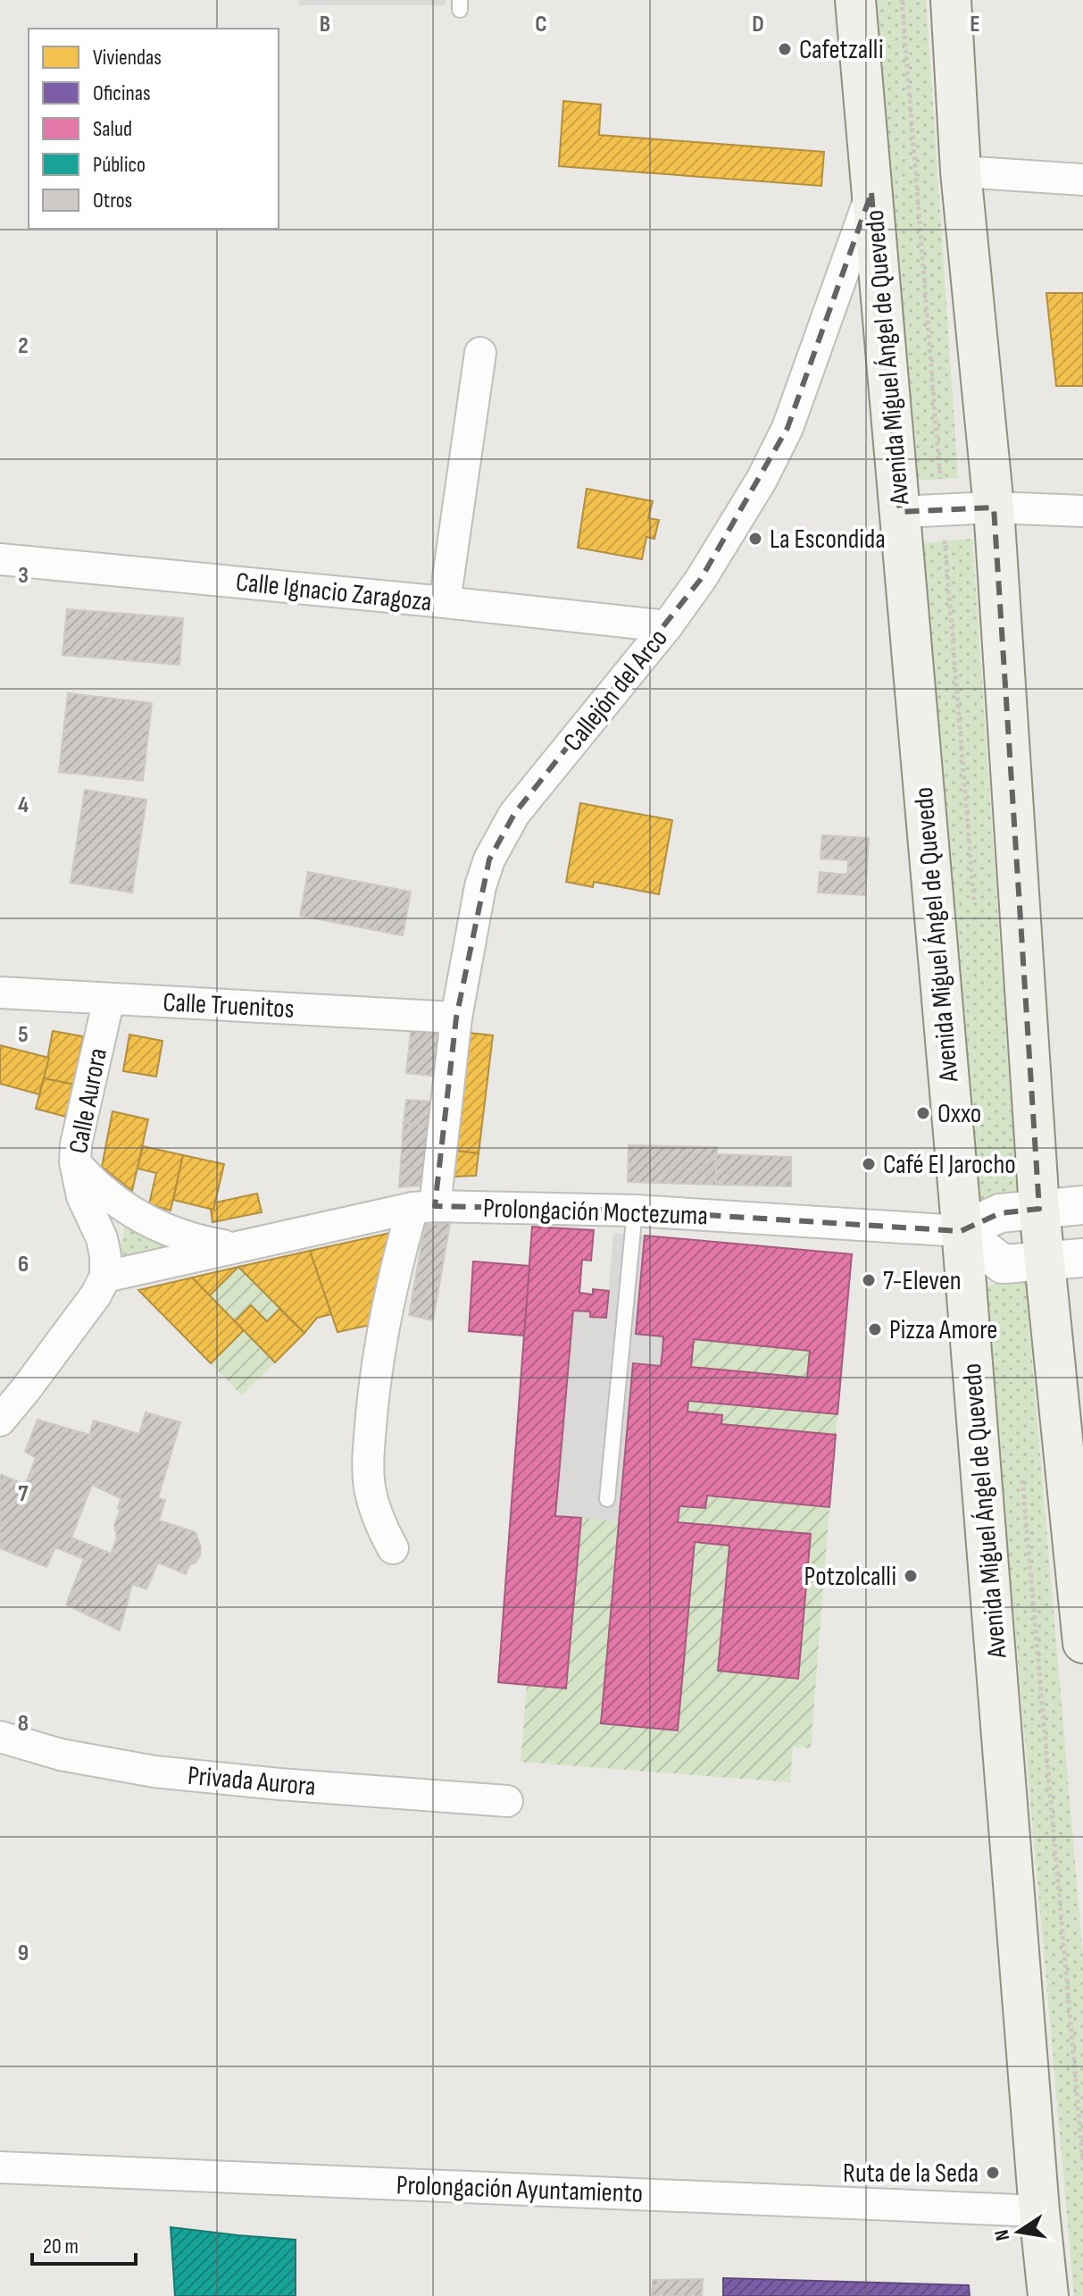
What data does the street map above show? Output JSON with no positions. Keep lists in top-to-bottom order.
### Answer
{
  "streets": {
    "main road": ["Avenida Miguel Ángel de Quevedo"],
    "street": [
      "Calle Ignacio Zaragoza",
      "Callejón del Arco",
      "Calle Truenitos",
      "Calle Aurora",
      "Prolongación Moctezuma",
      "Privada Aurora",
      "Prolongación Ayuntamiento"
    ]
  },
  "crossings": [
    ["Avenida Miguel Ángel de Quevedo", "Callejón del Arco"],
    ["Avenida Miguel Ángel de Quevedo", "Prolongación Moctezuma"],
    ["Avenida Miguel Ángel de Quevedo", "Prolongación Ayuntamiento"],
    ["Calle Ignacio Zaragoza", "Callejón del Arco"],
    ["Callejón del Arco", "Calle Truenitos"],
    ["Callejón del Arco", "Prolongación Moctezuma"],
    ["Calle Truenitos", "Calle Aurora"],
    ["Calle Aurora", "Prolongación Moctezuma"]
  ],
  "places": [
    "Cafetzalli",
    "La Escondida",
    "Oxxo",
    "Café El Jarocho",
    "7-Eleven",
    "Pizza Amore",
    "Potzolcalli",
    "Ruta de la Seda"
  ],
  "legend": [
    "Viviendas",
    "Oficinas",
    "Salud",
    "Público",
    "Otros"
  ],
  "scale_bar": "20 m",
  "north": "left",
  "grid": {
    "columns": [
      "B",
      "C",
      "D",
      "E"
    ],
    "rows": [
      "2",
      "3",
      "4",
      "5",
      "6",
      "7",
      "8",
      "9"
    ]
  }
}
